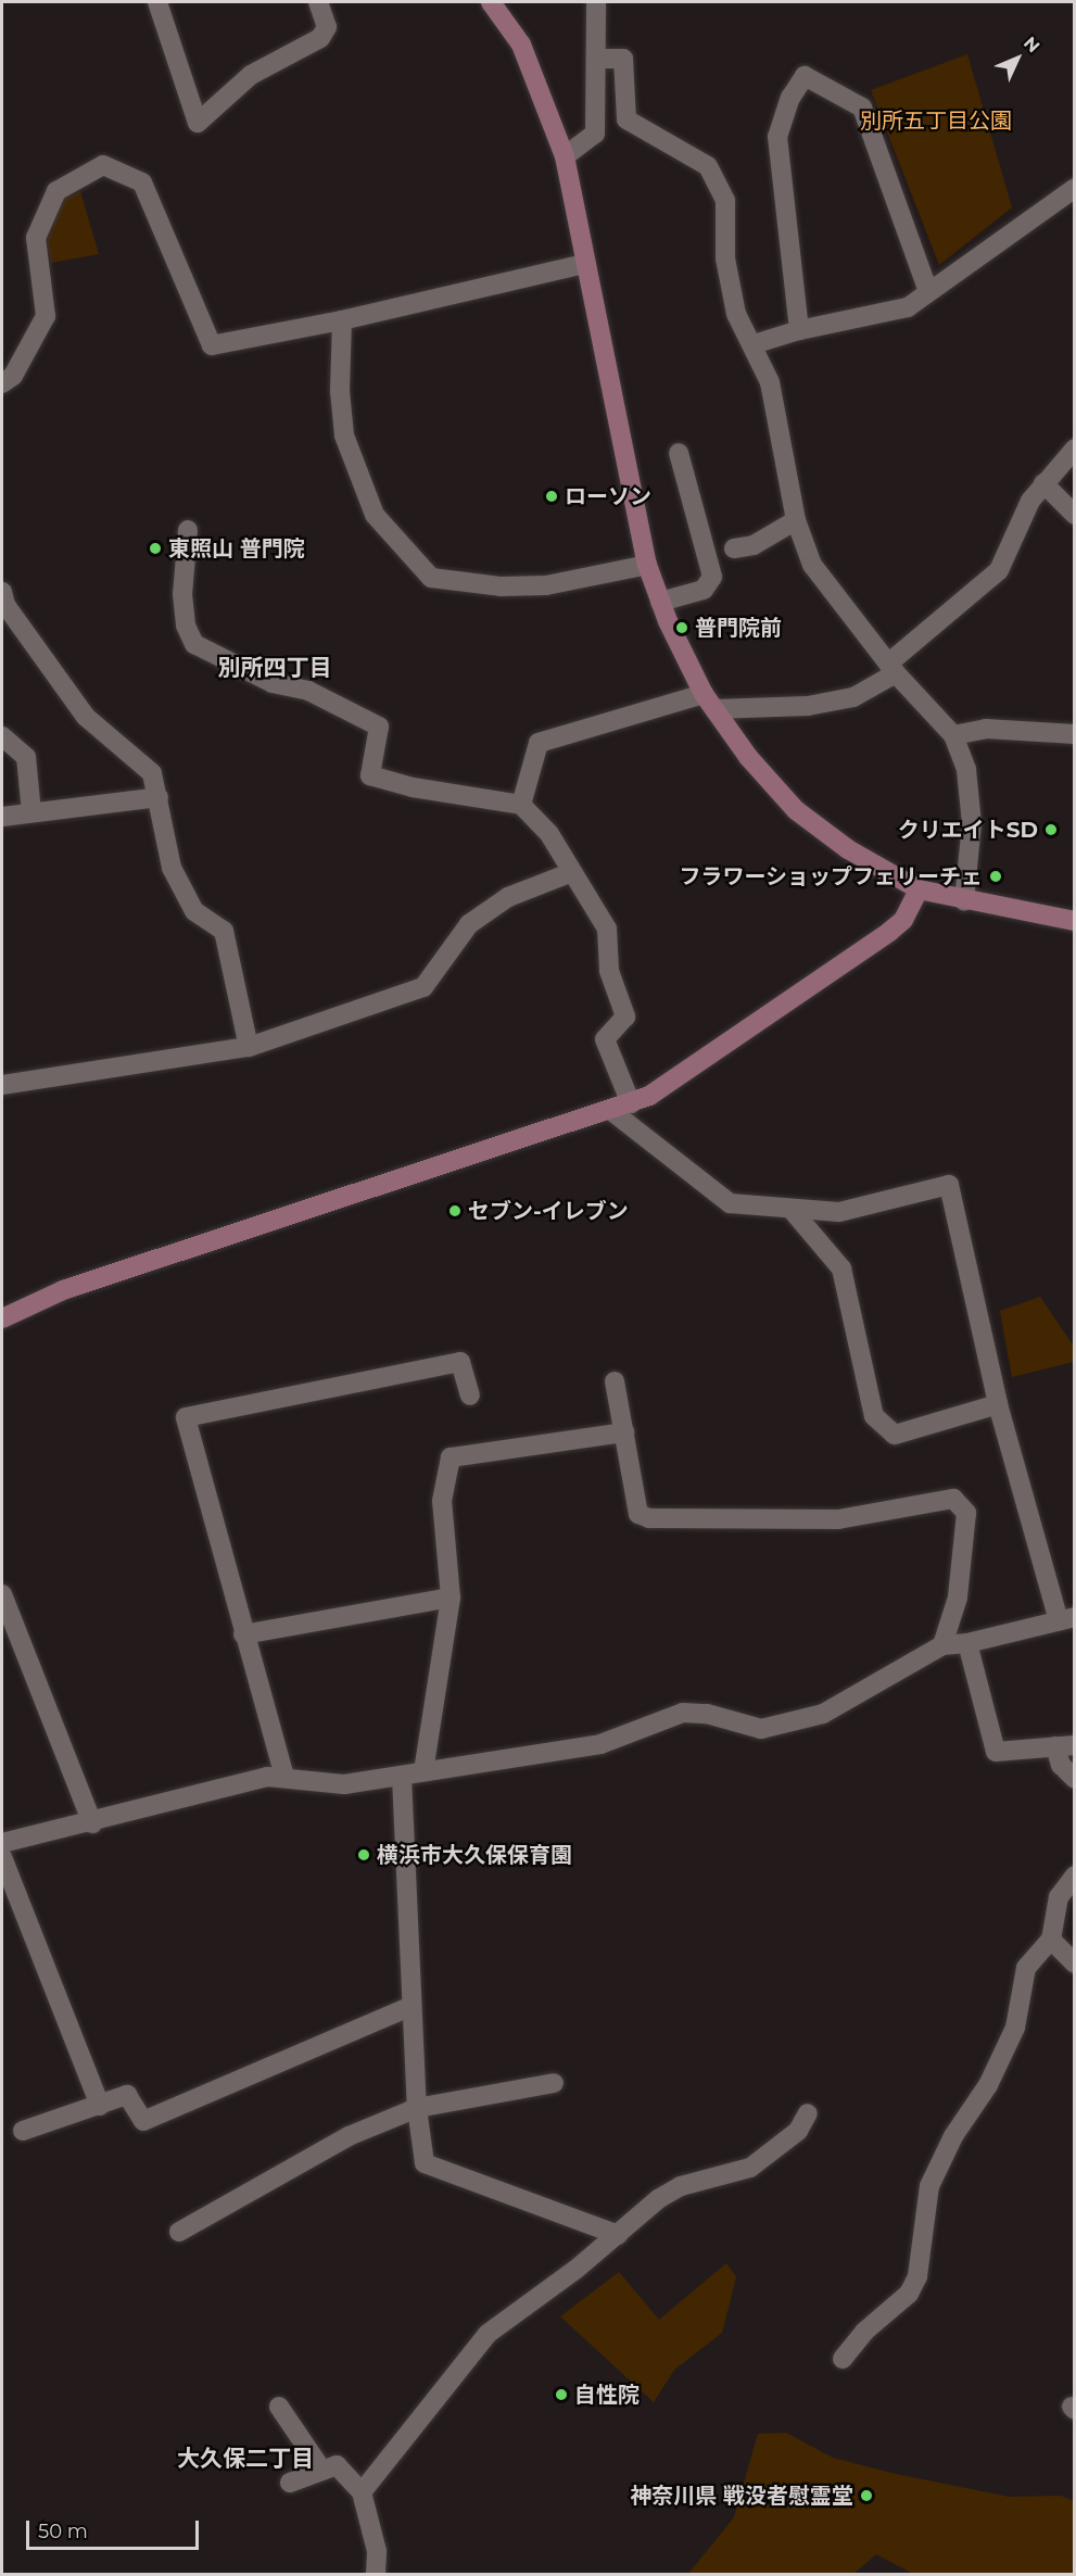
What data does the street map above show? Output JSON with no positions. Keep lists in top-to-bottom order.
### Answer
{
  "districts": ["別所四丁目", "大久保二丁目"],
  "parks": ["別所五丁目公園"],
  "places": [
    "ローソン",
    "東照山 普門院",
    "普門院前",
    "クリエイトSD",
    "フラワーショップフェリーチェ",
    "セブン-イレブン",
    "横浜市大久保保育園",
    "自性院",
    "神奈川県 戦没者慰霊堂"
  ],
  "scale_bar": "50 m",
  "north": "top right"
}
